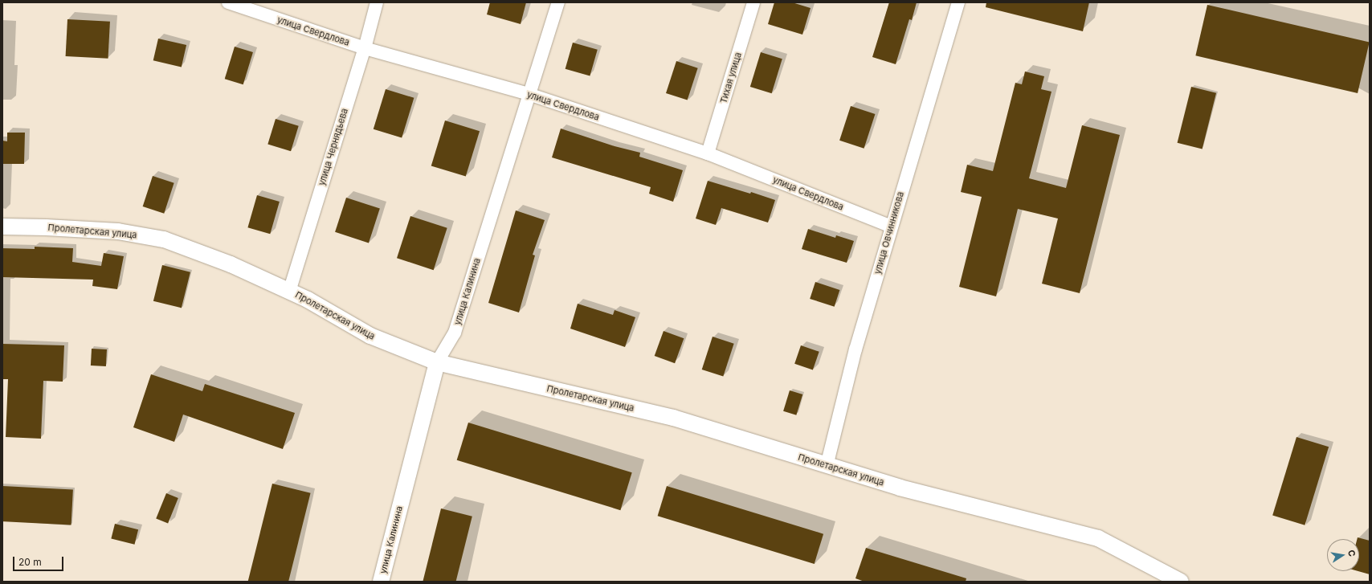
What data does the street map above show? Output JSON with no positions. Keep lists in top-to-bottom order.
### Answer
{
  "streets": {
    "street": [
      "улица Свердлова",
      "Тихая улица",
      "улица Чернядьева",
      "Пролетарская улица",
      "улица Овчинникова",
      "улица Калинина"
    ]
  },
  "crossings": [
    ["улица Свердлова", "Тихая улица"],
    ["улица Свердлова", "улица Чернядьева"],
    ["улица Свердлова", "улица Овчинникова"],
    ["улица Свердлова", "улица Калинина"],
    ["улица Чернядьева", "Пролетарская улица"],
    ["Пролетарская улица", "улица Овчинникова"],
    ["Пролетарская улица", "улица Калинина"]
  ],
  "scale_bar": "20 m",
  "north": "right"
}
